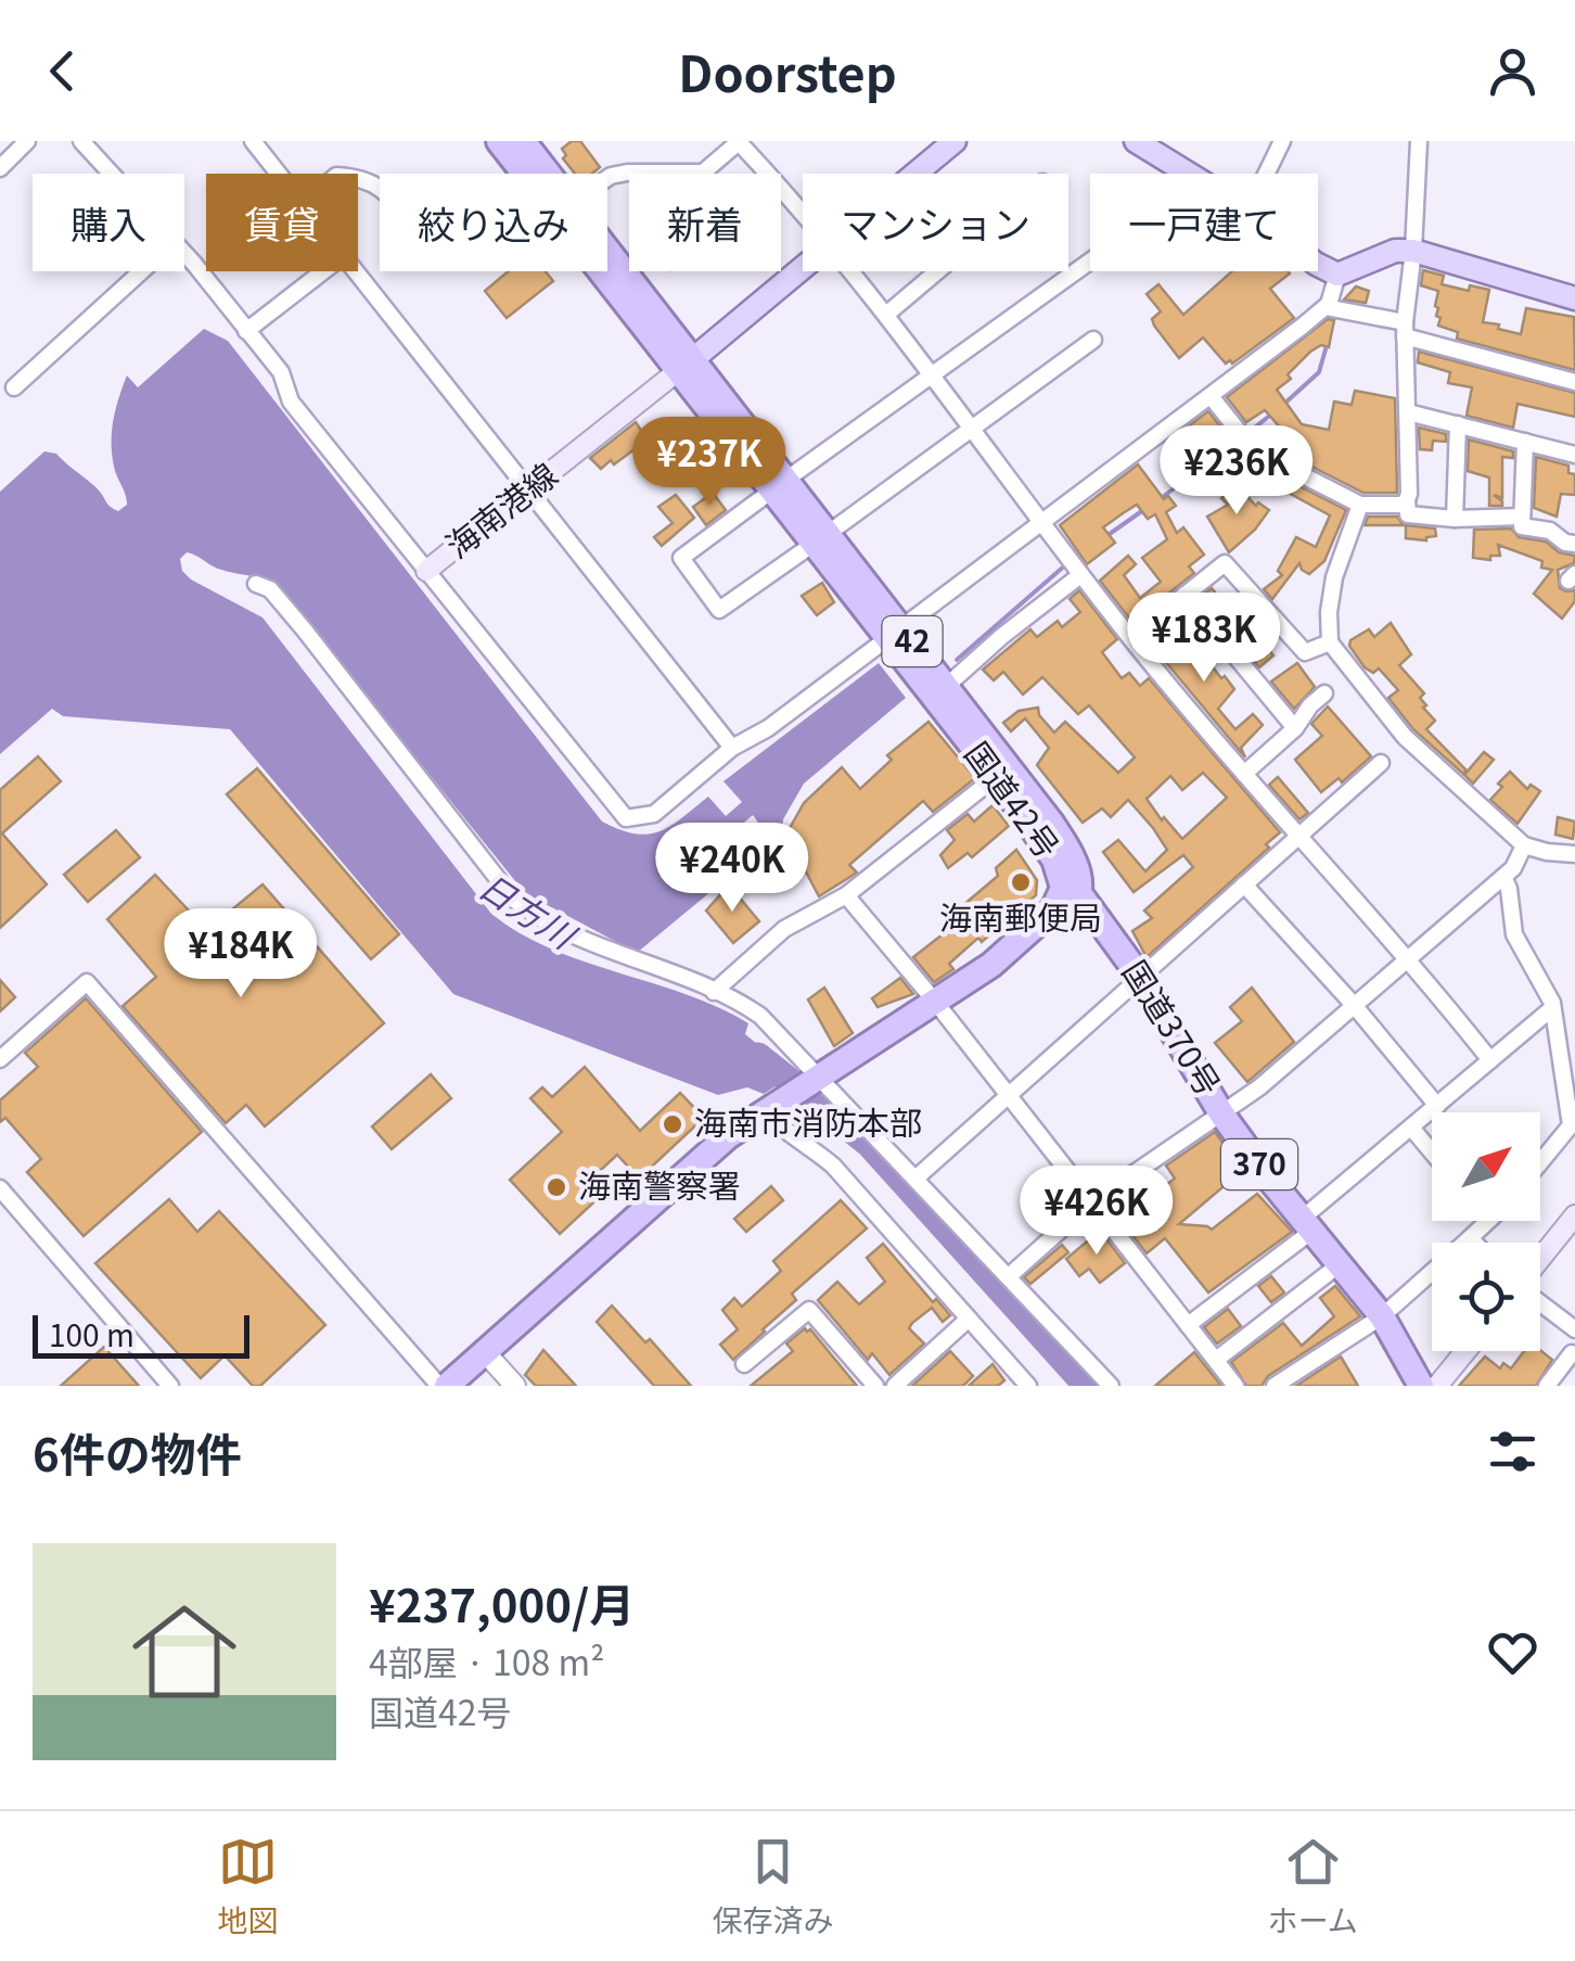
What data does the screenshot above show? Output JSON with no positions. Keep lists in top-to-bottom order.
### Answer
{
  "streets": {
    "highway": [
      "42",
      "国道42号",
      "国道370号",
      "370"
    ],
    "main road": ["海南港線"]
  },
  "crossings": [
    ["海南港線", "国道42号"],
    ["国道42号", "国道370号"]
  ],
  "water": ["日方川"],
  "places": ["海南郵便局", "海南市消防本部", "海南警察署"],
  "scale_bar": "100 m",
  "north": "top right",
  "page": {
    "header": "Doorstep",
    "chip": [
      "購入",
      "賃貸",
      "絞り込み",
      "新着",
      "マンション",
      "一戸建て"
    ],
    "price": [
      "¥237K",
      "¥236K",
      "¥183K",
      "¥240K",
      "¥184K",
      "¥426K"
    ],
    "scale": "100 m",
    "heading": "6件の物件",
    "list": [
      {
        "name": "¥237,000/月",
        "note": "4部屋 · 108 m² · 国道42号"
      }
    ],
    "tabs": ["地図", "保存済み", "ホーム"]
  }
}
